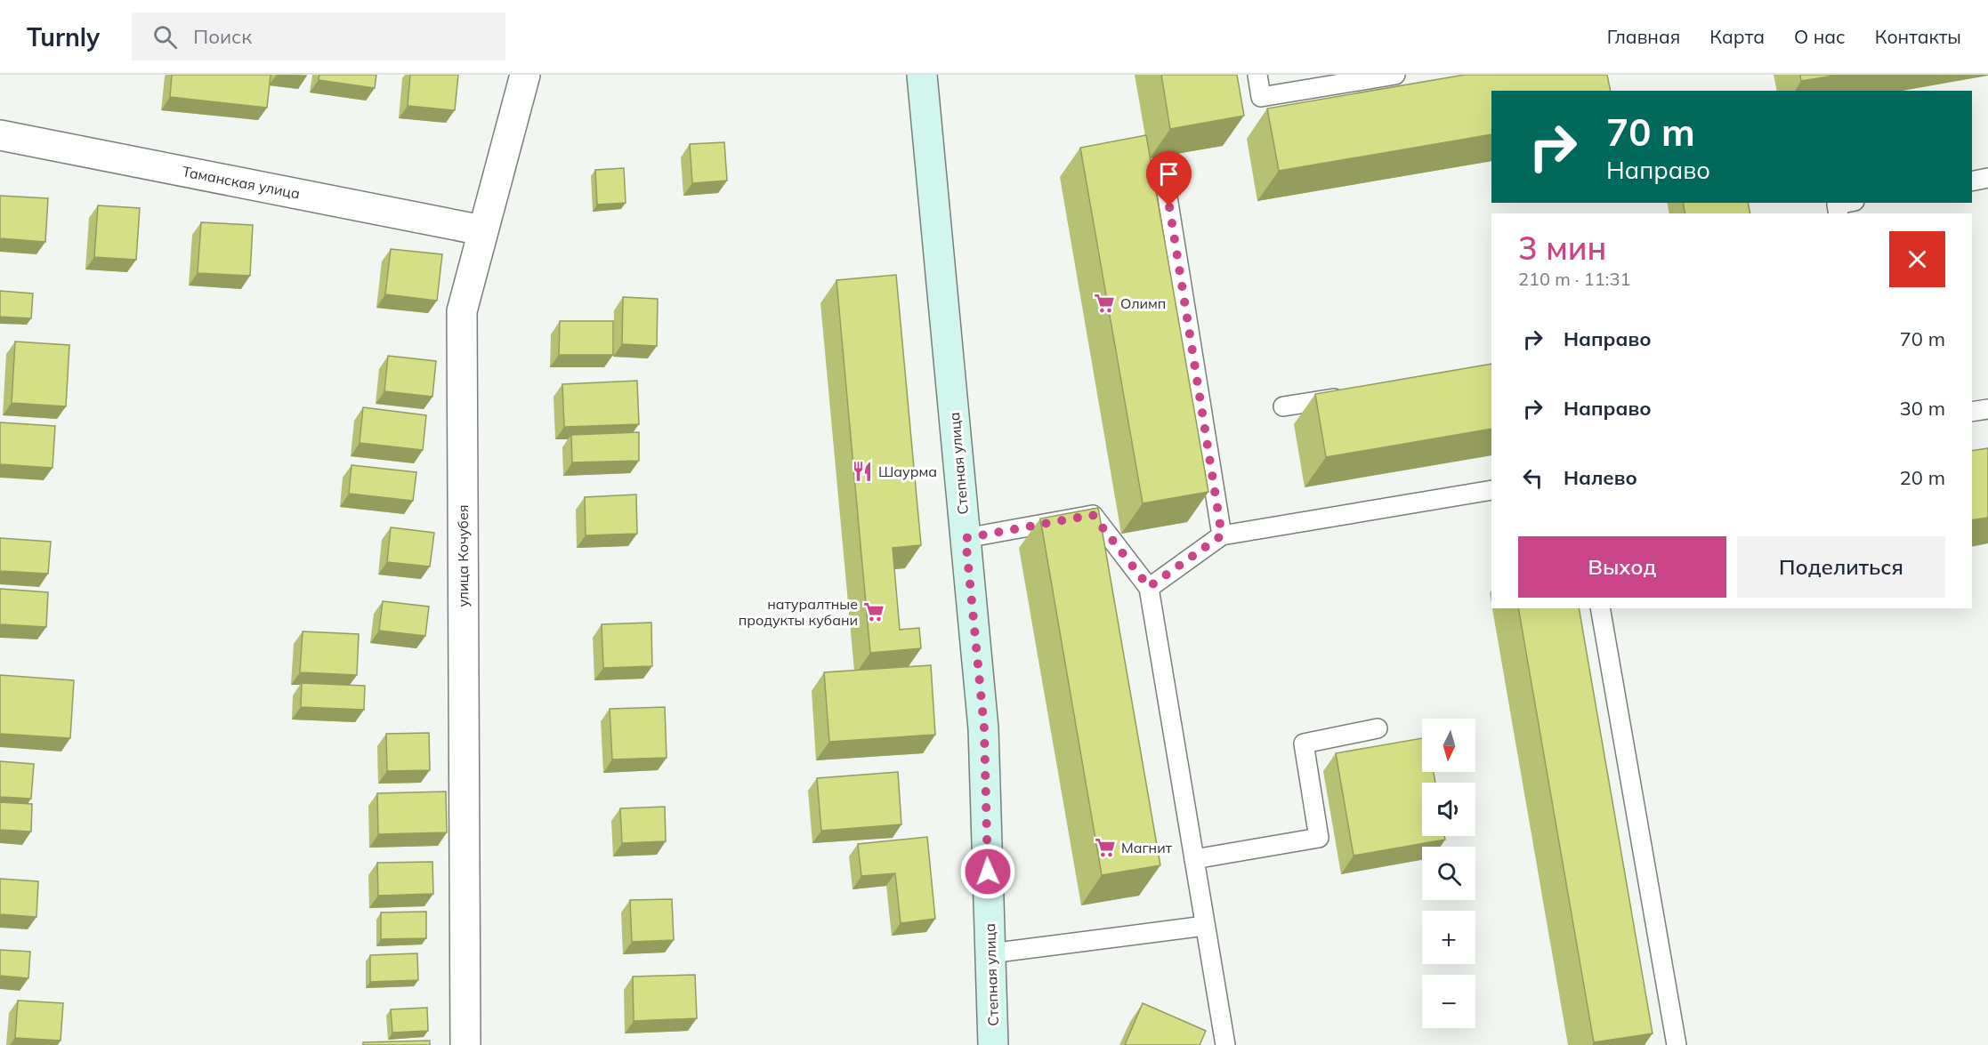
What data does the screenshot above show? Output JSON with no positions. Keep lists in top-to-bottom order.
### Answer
{
  "streets": {
    "main road": ["Степная улица"],
    "street": ["Таманская улица", "улица Кочубея"]
  },
  "crossings": [
    ["Таманская улица", "улица Кочубея"]
  ],
  "places": {
    "supermarket": ["Олимп", "натуралтные продукты кубани", "Магнит"],
    "restaurant": ["Шаурма"]
  },
  "north": "bottom",
  "page": {
    "header": "Turnly",
    "search": "Поиск",
    "nav": [
      "Главная",
      "Карта",
      "О нас",
      "Контакты"
    ],
    "turn": ["70 m", "Направо"],
    "heading": ["3 мин", "210 m · 11:31"],
    "list": [
      {
        "name": "Направо",
        "value": "70 m"
      },
      {
        "name": "Направо",
        "value": "30 m"
      },
      {
        "name": "Налево",
        "value": "20 m"
      }
    ],
    "buttons": ["Выход", "Поделиться"],
    "map_buttons": ["+", "−"]
  }
}
